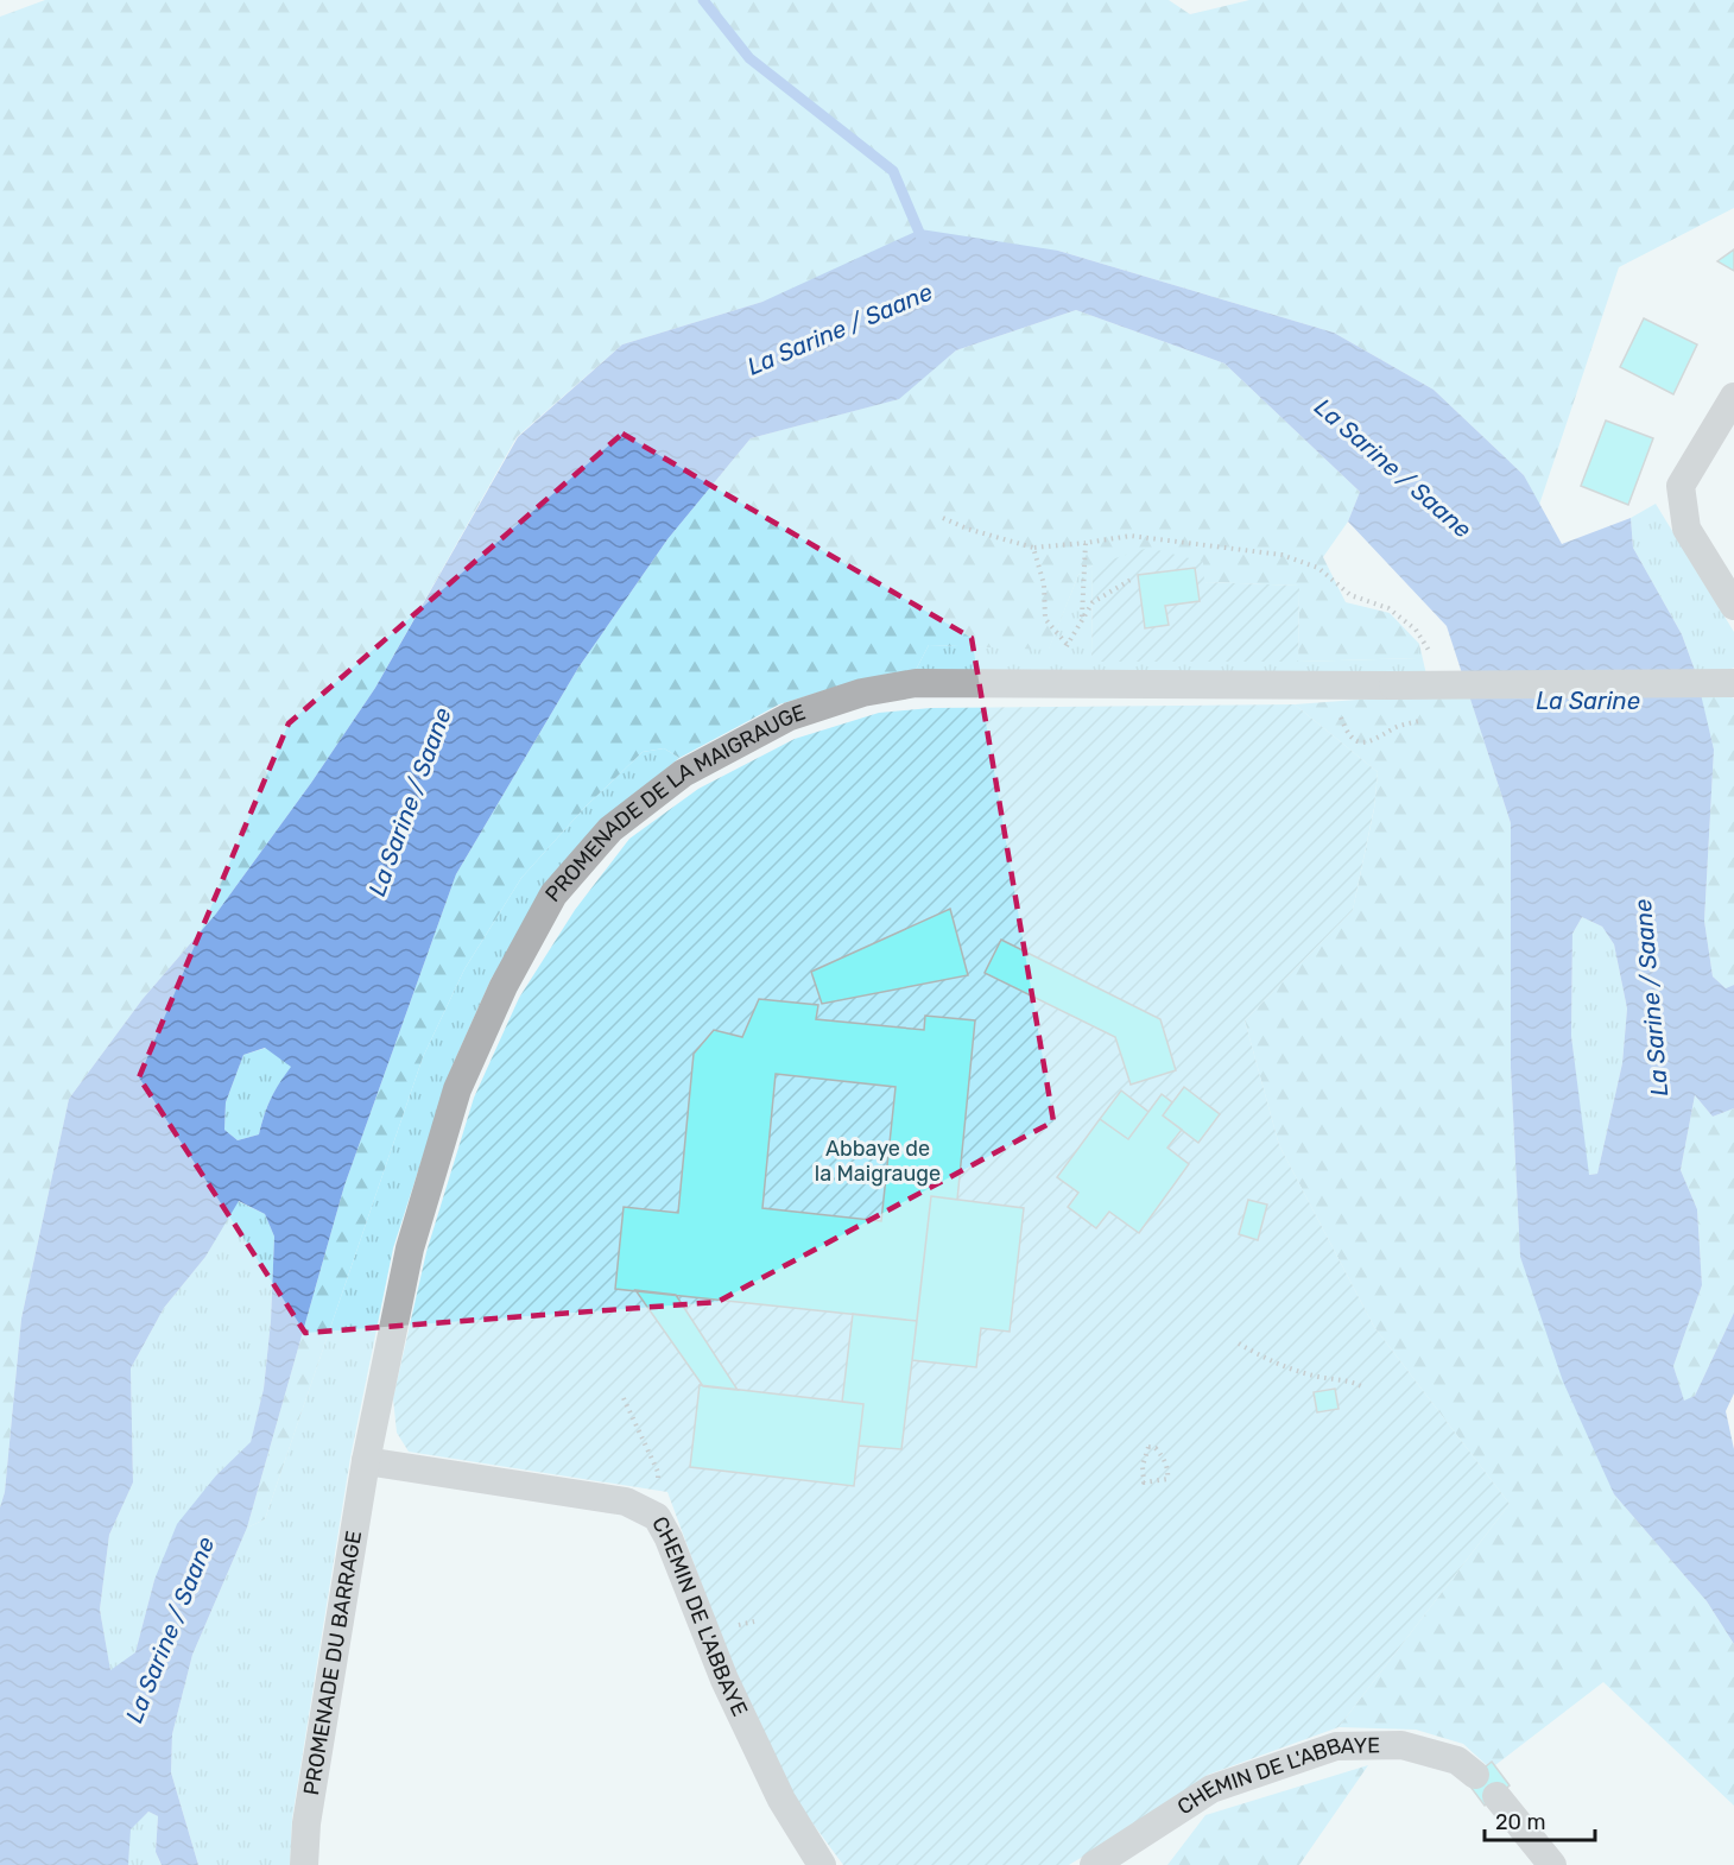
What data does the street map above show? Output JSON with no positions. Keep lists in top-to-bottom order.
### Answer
{
  "streets": {
    "street": ["PROMENADE DE LA MAIGRAUGE", "CHEMIN DE L'ABBAYE", "PROMENADE DU BARRAGE"]
  },
  "crossings": [
    ["PROMENADE DE LA MAIGRAUGE", "CHEMIN DE L'ABBAYE"],
    ["PROMENADE DE LA MAIGRAUGE", "PROMENADE DU BARRAGE"],
    ["CHEMIN DE L'ABBAYE", "PROMENADE DU BARRAGE"]
  ],
  "water": ["La Sarine / Saane", "La Sarine"],
  "parks": ["Abbaye de la Maigrauge"],
  "scale_bar": "20 m"
}
